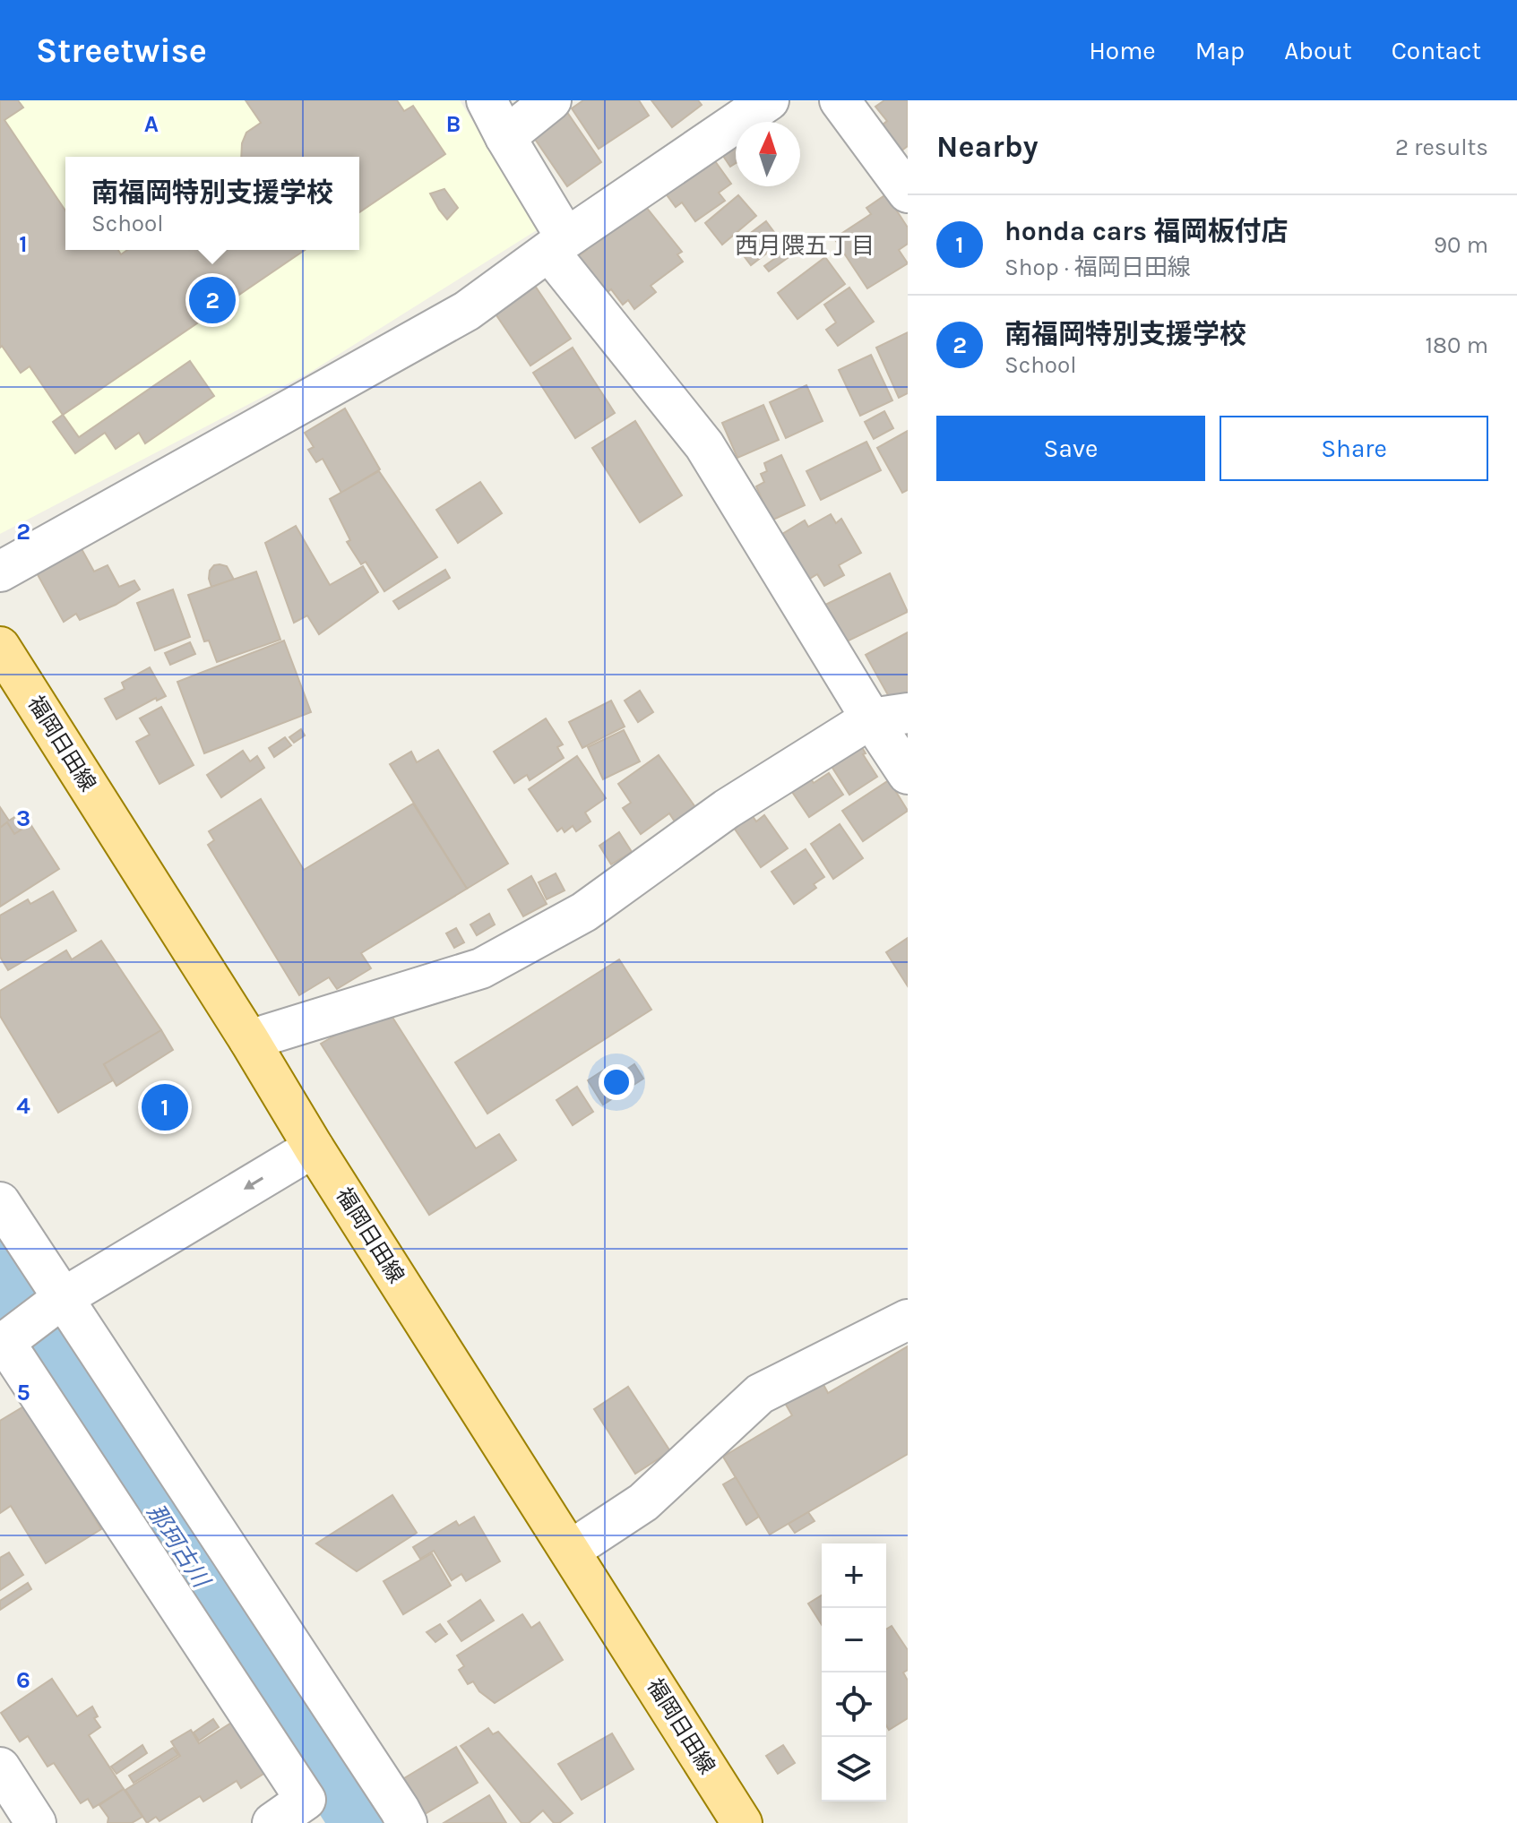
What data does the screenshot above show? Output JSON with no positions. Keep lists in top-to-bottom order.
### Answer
{
  "streets": {
    "main road": ["福岡日田線"]
  },
  "districts": ["西月隈五丁目"],
  "water": ["那珂古川"],
  "north": "top",
  "page": {
    "header": "Streetwise",
    "nav": [
      "Home",
      "Map",
      "About",
      "Contact"
    ],
    "heading": ["Nearby", "2 results"],
    "popup": ["南福岡特別支援学校", "School"],
    "list": [
      {
        "mark": "1",
        "name": "honda cars 福岡板付店",
        "note": "Shop · 福岡日田線",
        "value": "90 m"
      },
      {
        "mark": "2",
        "name": "南福岡特別支援学校",
        "note": "School",
        "value": "180 m"
      }
    ],
    "pins": ["2", "1"],
    "buttons": ["Save", "Share"],
    "map_buttons": ["+", "−"]
  },
  "grid": {
    "columns": ["A", "B"],
    "rows": [
      "1",
      "2",
      "3",
      "4",
      "5",
      "6"
    ]
  }
}
